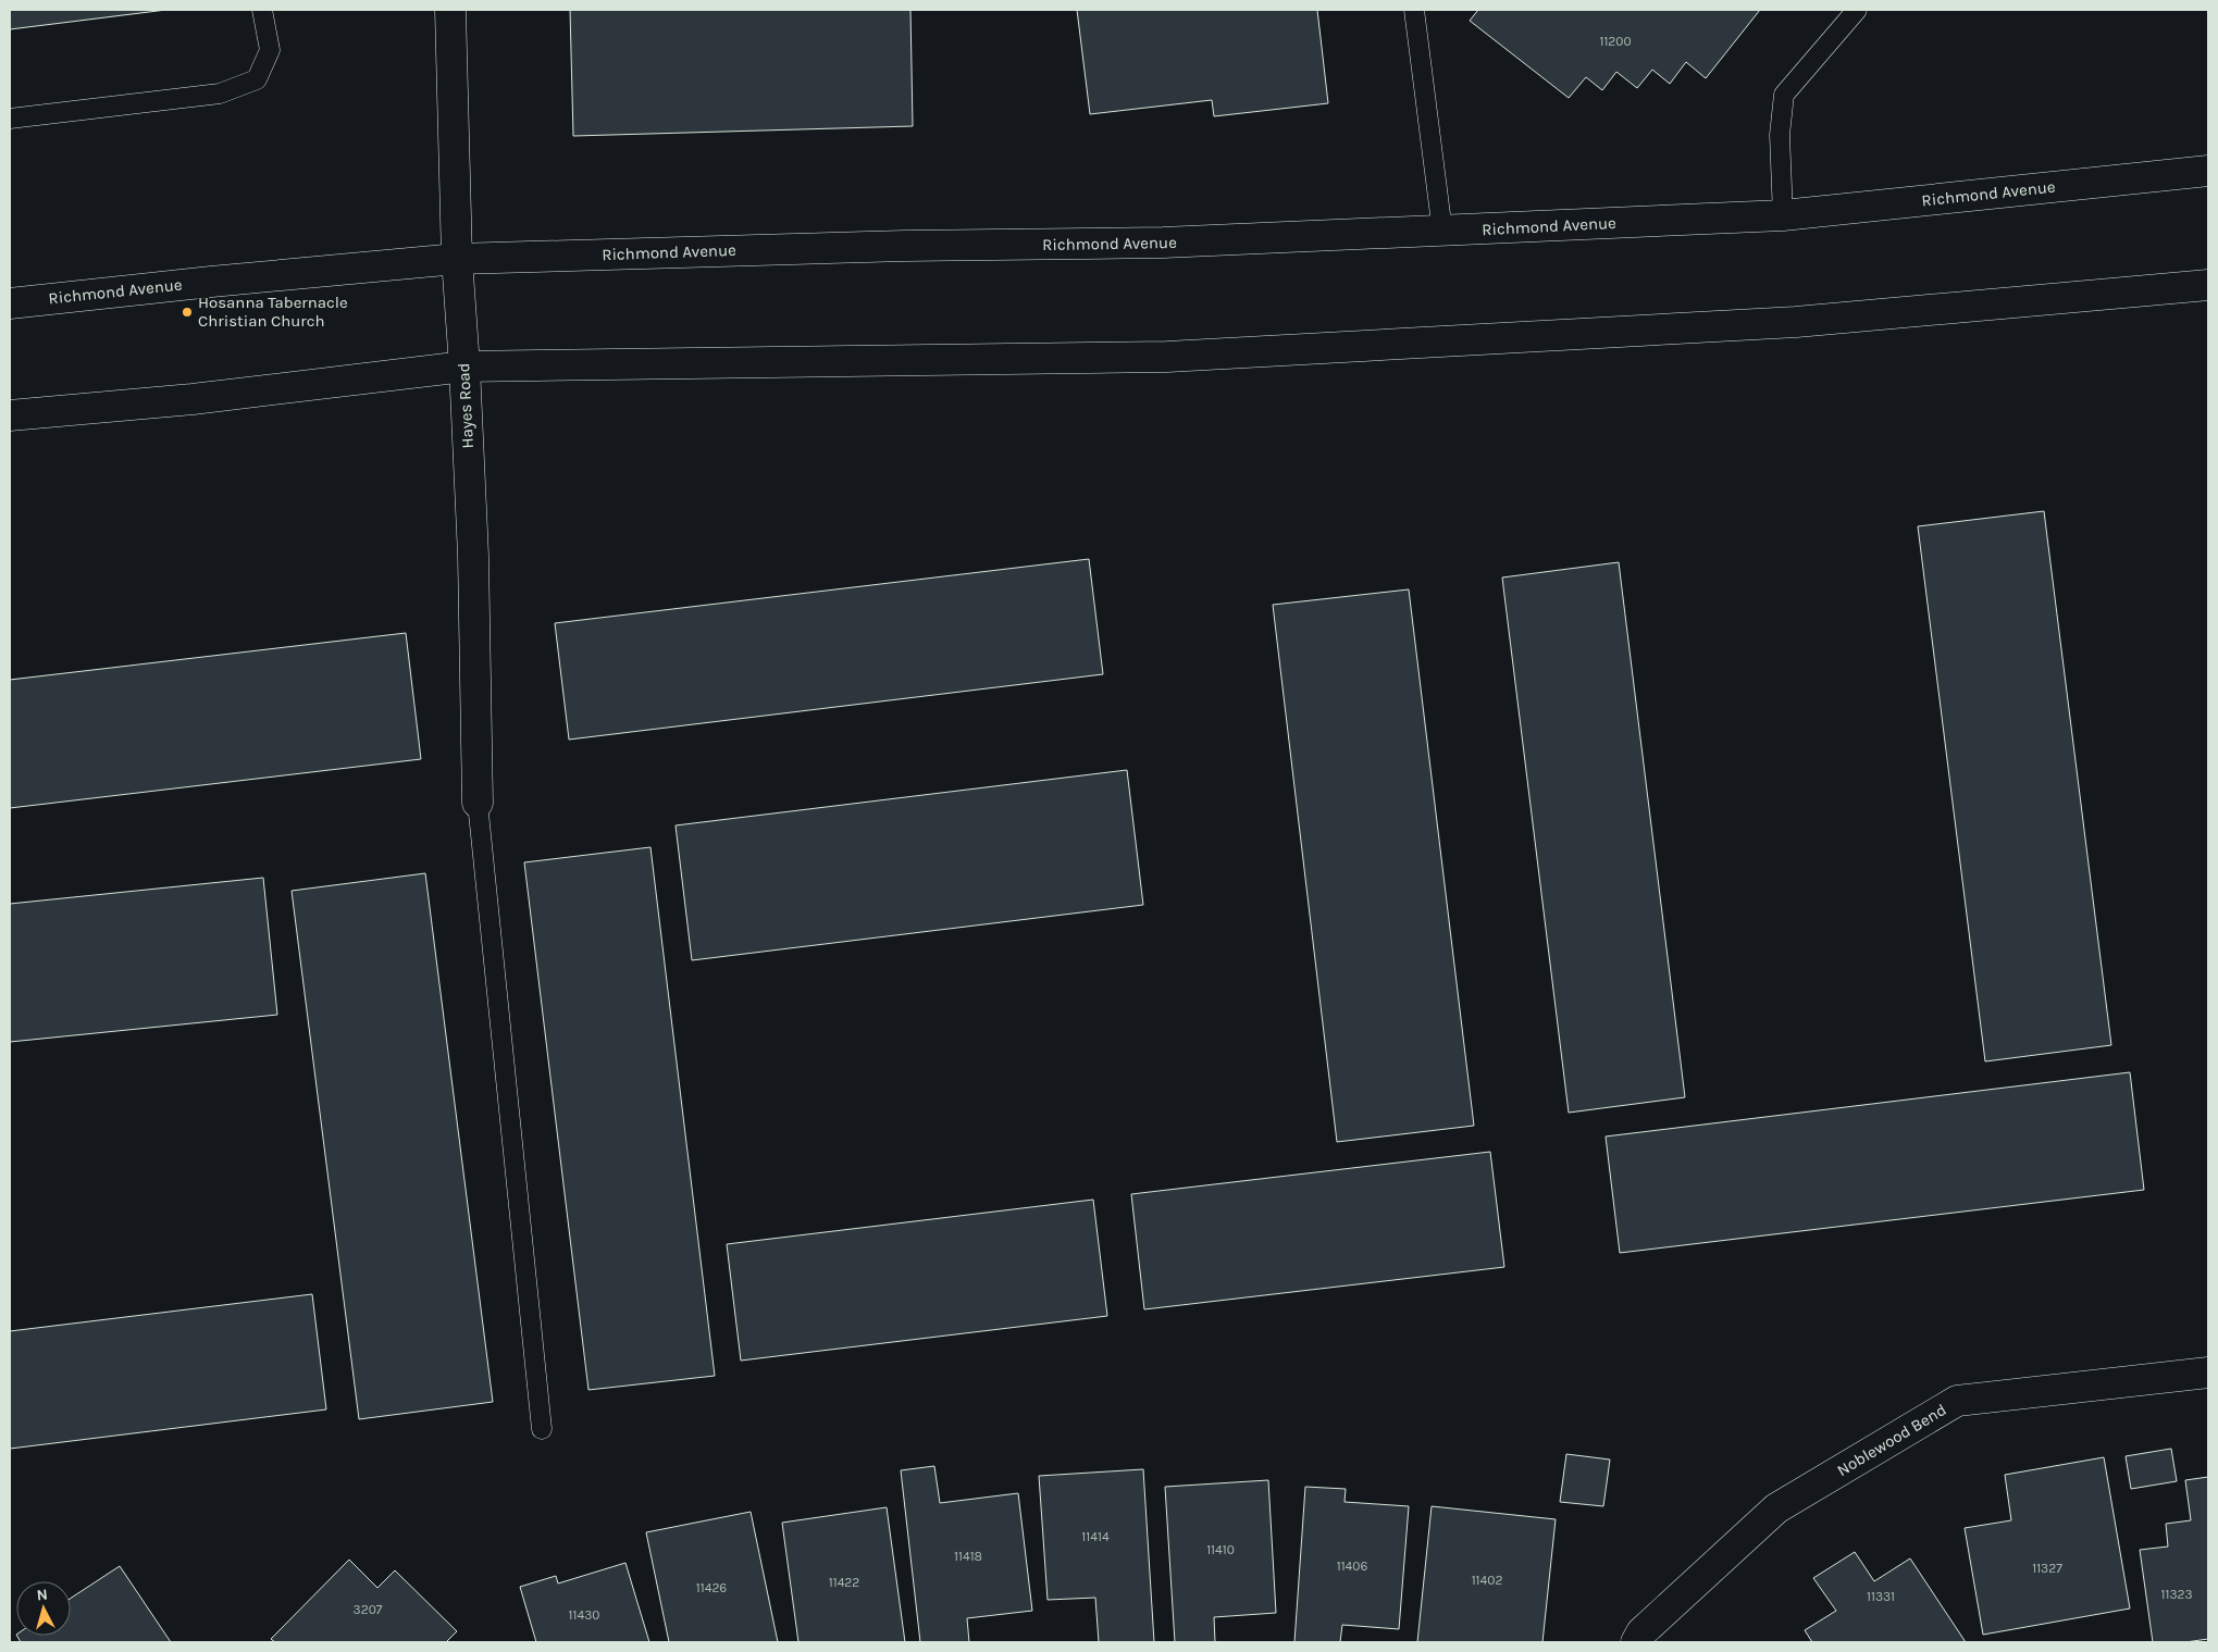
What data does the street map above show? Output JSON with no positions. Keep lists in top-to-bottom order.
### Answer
{
  "streets": {
    "main road": ["Richmond Avenue", "Hayes Road", "Noblewood Bend"]
  },
  "crossings": [
    ["Richmond Avenue", "Hayes Road"]
  ],
  "places": ["Hosanna Tabernacle Christian Church"],
  "house_numbers": [
    "11200",
    "11414",
    "11410",
    "11418",
    "11406",
    "11327",
    "11402",
    "11422",
    "11426",
    "11323",
    "11331",
    "3207",
    "11430"
  ],
  "north": "top"
}
